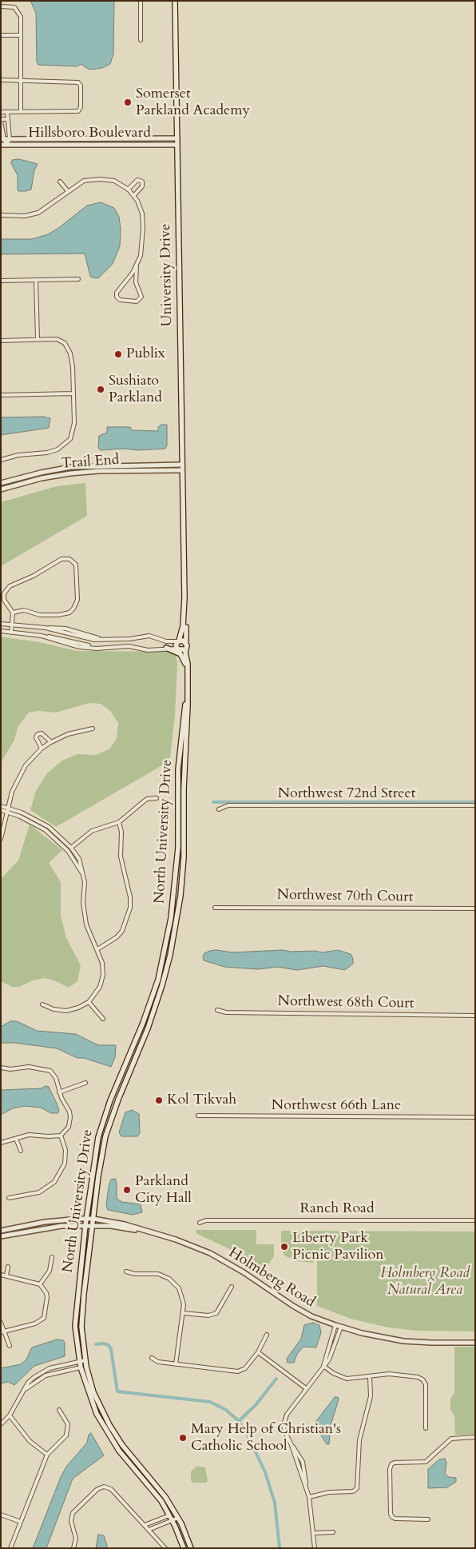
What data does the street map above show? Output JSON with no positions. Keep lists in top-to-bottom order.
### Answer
{
  "streets": {
    "main road": ["University Drive", "North University Drive"],
    "street": [
      "Hillsboro Boulevard",
      "Trail End",
      "Northwest 72nd Street",
      "Northwest 70th Court",
      "Northwest 68th Court",
      "Northwest 66th Lane",
      "Ranch Road",
      "Holmberg Road"
    ]
  },
  "crossings": [
    ["Hillsboro Boulevard", "University Drive"],
    ["University Drive", "Trail End"],
    ["North University Drive", "Holmberg Road"]
  ],
  "parks": ["Holmberg Road Natural Area"],
  "places": [
    "Somerset Parkland Academy",
    "Publix",
    "Sushiato Parkland",
    "Kol Tikvah",
    "Parkland City Hall",
    "Liberty Park Picnic Pavilion",
    "Mary Help of Christian's Catholic School"
  ]
}
